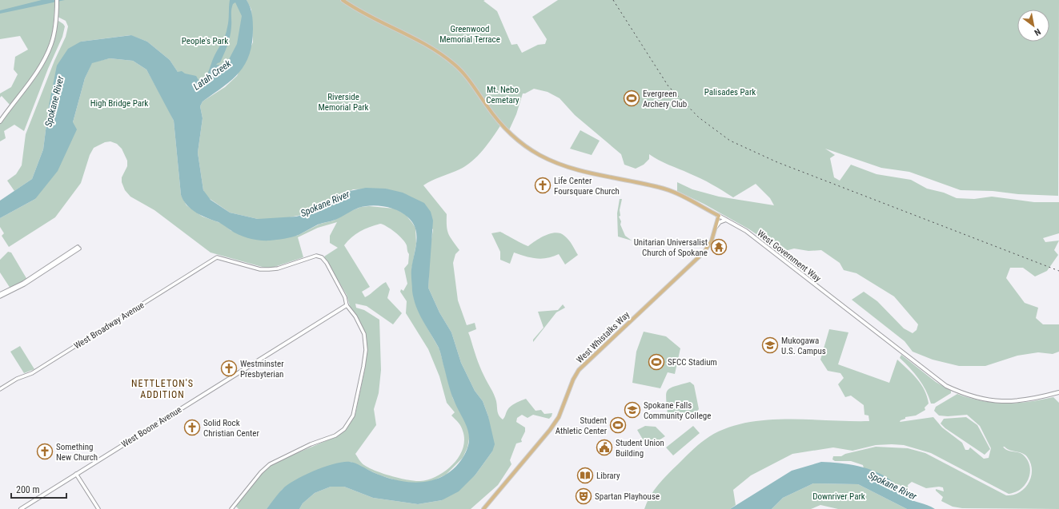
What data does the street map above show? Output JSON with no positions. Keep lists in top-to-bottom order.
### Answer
{
  "streets": {
    "main road": ["West Government Way", "West Whistalks Way", "West Boone Avenue"],
    "street": ["West Broadway Avenue"]
  },
  "crossings": [
    ["West Government Way", "West Whistalks Way"],
    ["West Broadway Avenue", "West Boone Avenue"]
  ],
  "districts": ["NETTLETON'S ADDITION"],
  "water": ["Latah Creek", "Spokane River"],
  "parks": [
    "Greenwood Memorial Terrace",
    "People's Park",
    "Mt. Nebo Cemetary",
    "Palisades Park",
    "Riverside Memorial Park",
    "High Bridge Park",
    "Downriver Park"
  ],
  "places": {
    "sports": ["Evergreen Archery Club", "SFCC Stadium", "Student Athletic Center"],
    "church": [
      "Life Center Foursquare Church",
      "Westminster Presbyterian",
      "Solid Rock Christian Center",
      "Something New Church"
    ],
    "temple": ["Unitarian Universalist Church of Spokane"],
    "school or university": ["Mukogawa U.S. Campus", "Spokane Falls Community College"],
    "public building": ["Student Union Building"],
    "library": ["Library"],
    "theatre": ["Spartan Playhouse"]
  },
  "scale_bar": "200 m",
  "north": "bottom right"
}
